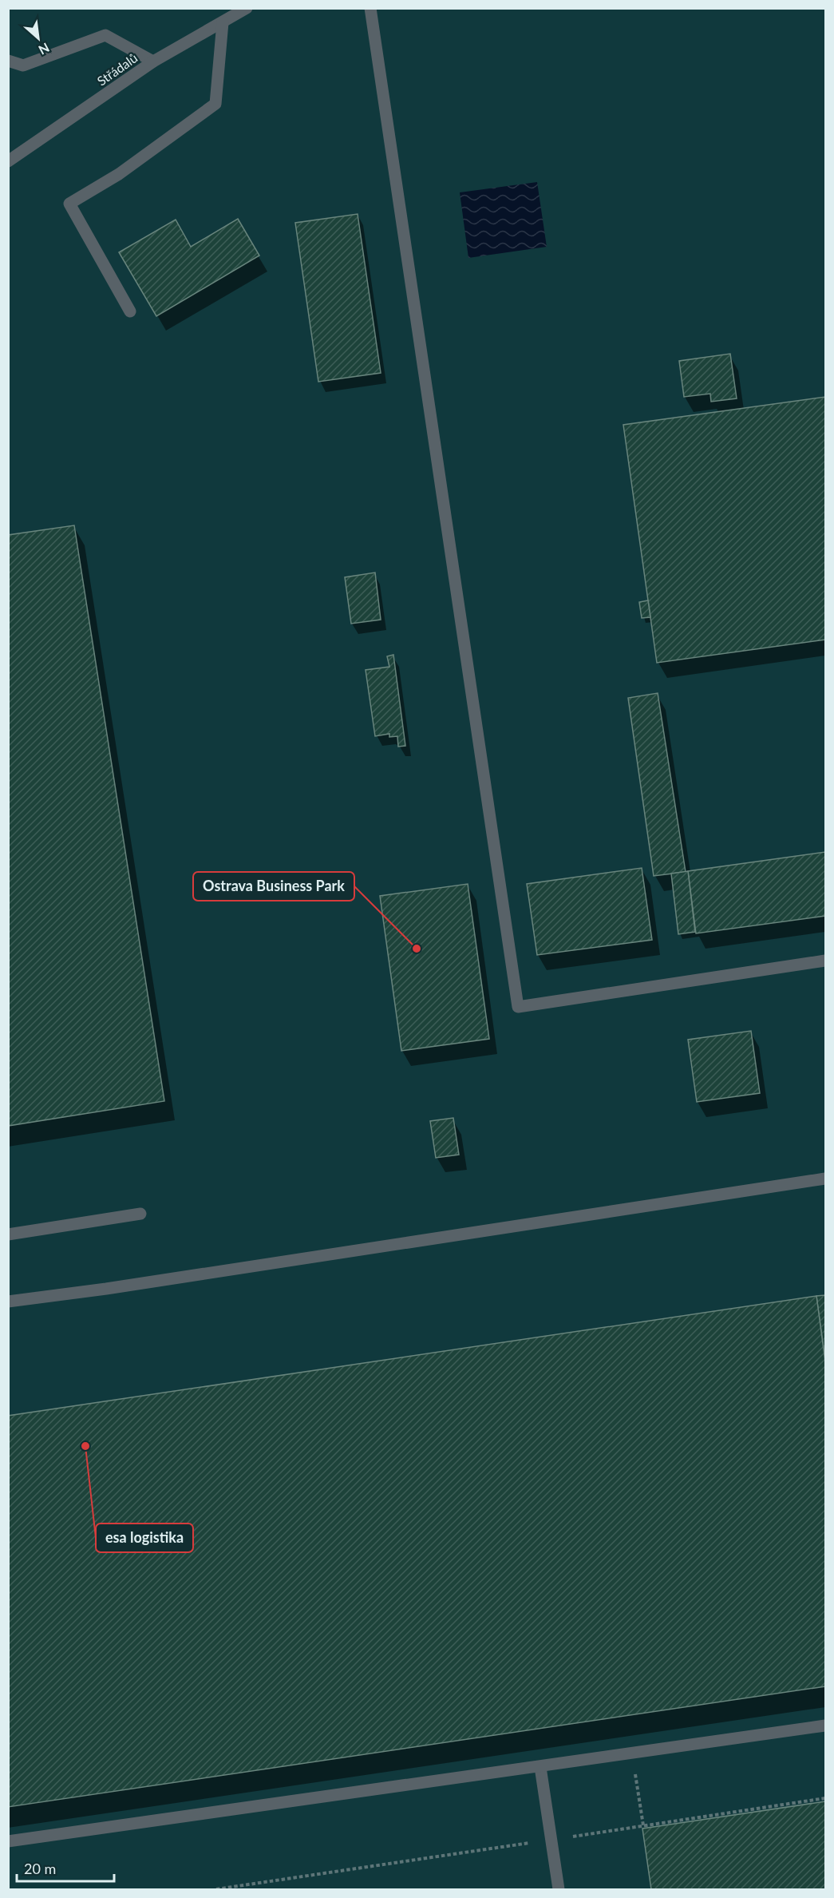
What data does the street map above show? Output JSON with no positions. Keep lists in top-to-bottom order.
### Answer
{
  "streets": {
    "street": ["Střádalů"]
  },
  "places": ["Ostrava Business Park", "esa logistika"],
  "scale_bar": "20 m",
  "north": "bottom right"
}
